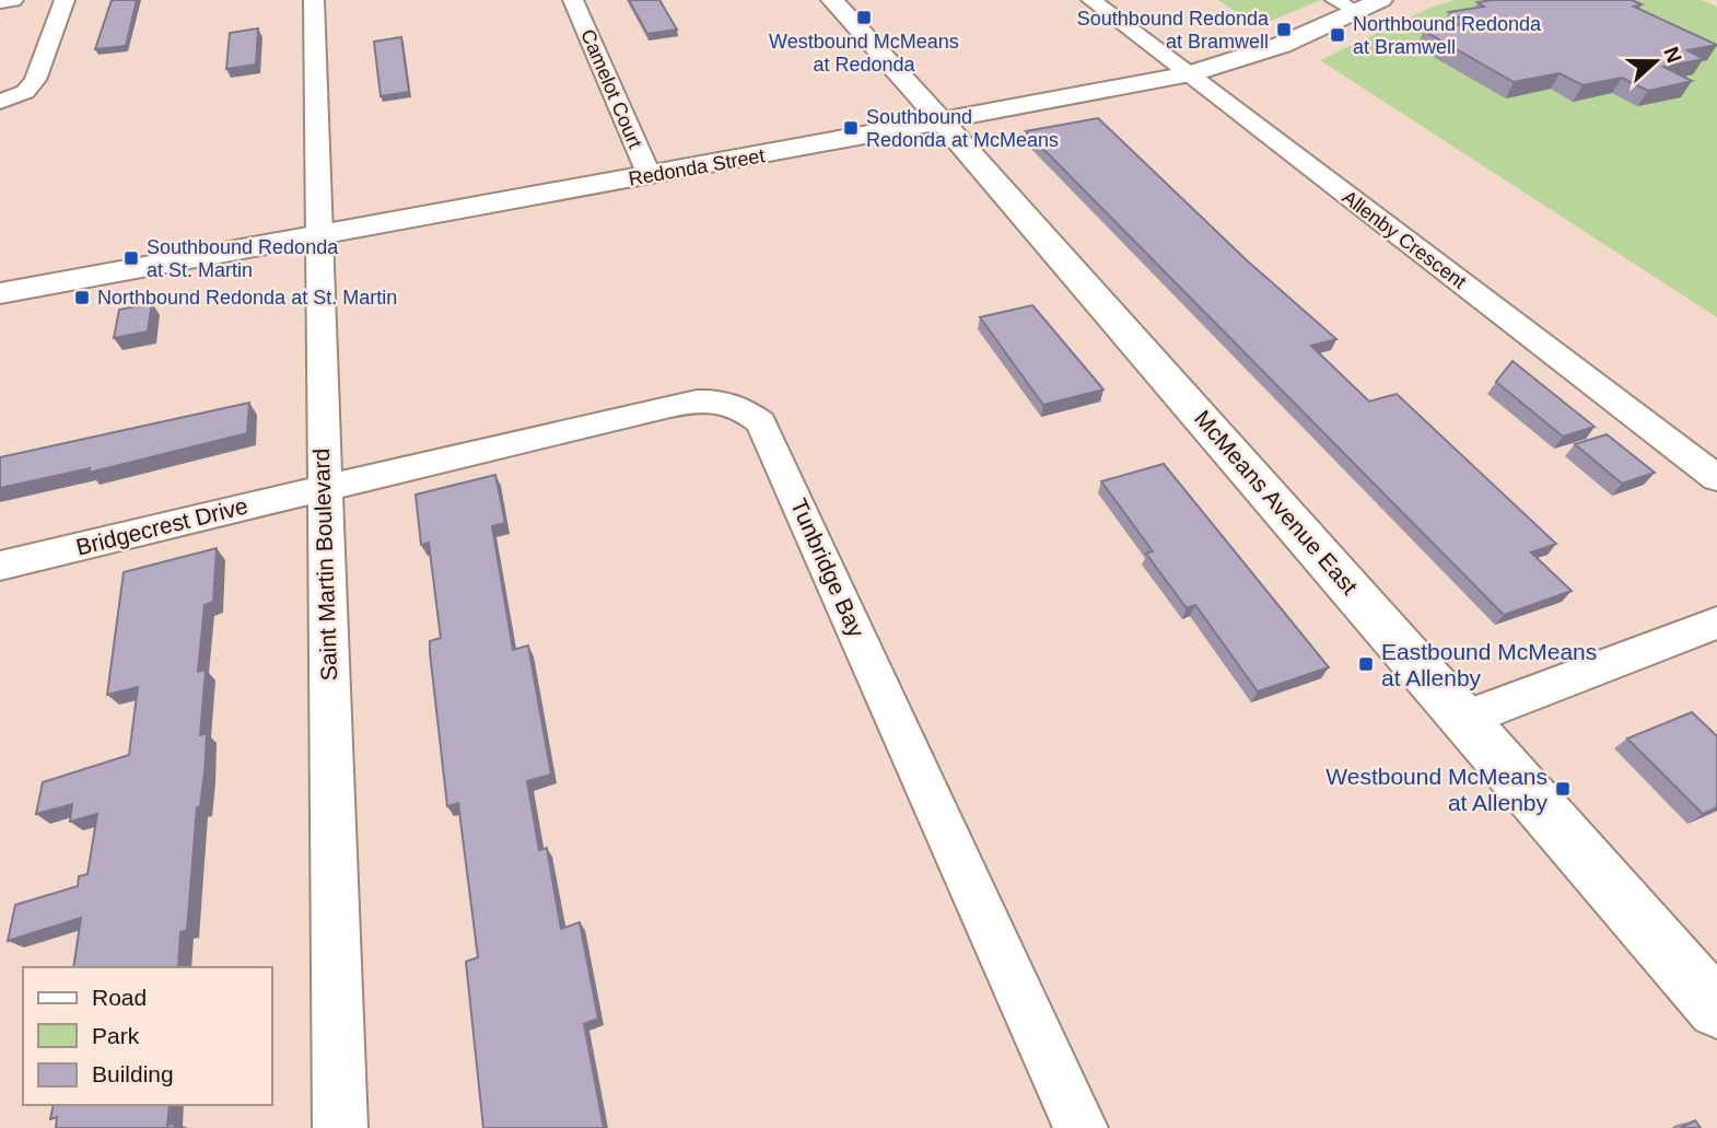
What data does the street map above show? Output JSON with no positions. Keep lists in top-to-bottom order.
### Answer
{
  "streets": {
    "street": [
      "Camelot Court",
      "Redonda Street",
      "Allenby Crescent",
      "McMeans Avenue East",
      "Bridgecrest Drive",
      "Saint Martin Boulevard",
      "Tunbridge Bay"
    ]
  },
  "crossings": [
    ["Camelot Court", "Redonda Street"],
    ["Redonda Street", "Allenby Crescent"],
    ["Redonda Street", "McMeans Avenue East"],
    ["Redonda Street", "Saint Martin Boulevard"],
    ["Bridgecrest Drive", "Saint Martin Boulevard"],
    ["Bridgecrest Drive", "Tunbridge Bay"],
    ["Saint Martin Boulevard", "Tunbridge Bay"]
  ],
  "places": {
    "transit": [
      "Westbound McMeans at Redonda",
      "Southbound Redonda at Bramwell",
      "Northbound Redonda at Bramwell",
      "Southbound Redonda at McMeans",
      "Southbound Redonda at St. Martin",
      "Northbound Redonda at St. Martin",
      "Eastbound McMeans at Allenby",
      "Westbound McMeans at Allenby"
    ]
  },
  "legend": ["Road", "Park", "Building"],
  "north": "right"
}
